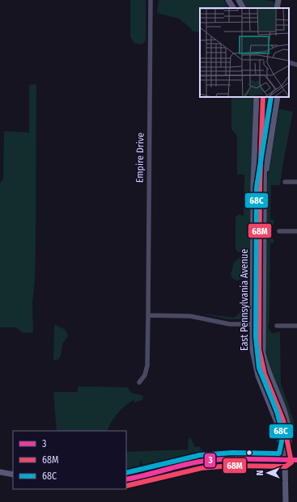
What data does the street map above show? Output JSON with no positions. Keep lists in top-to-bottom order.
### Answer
{
  "streets": {
    "main road": ["East Pennsylvania Avenue"],
    "street": ["Empire Drive"]
  },
  "lines": ["transit line 68M", "transit line 68C", "transit line 3"],
  "legend": ["3", "68M", "68C"],
  "north": "left"
}
